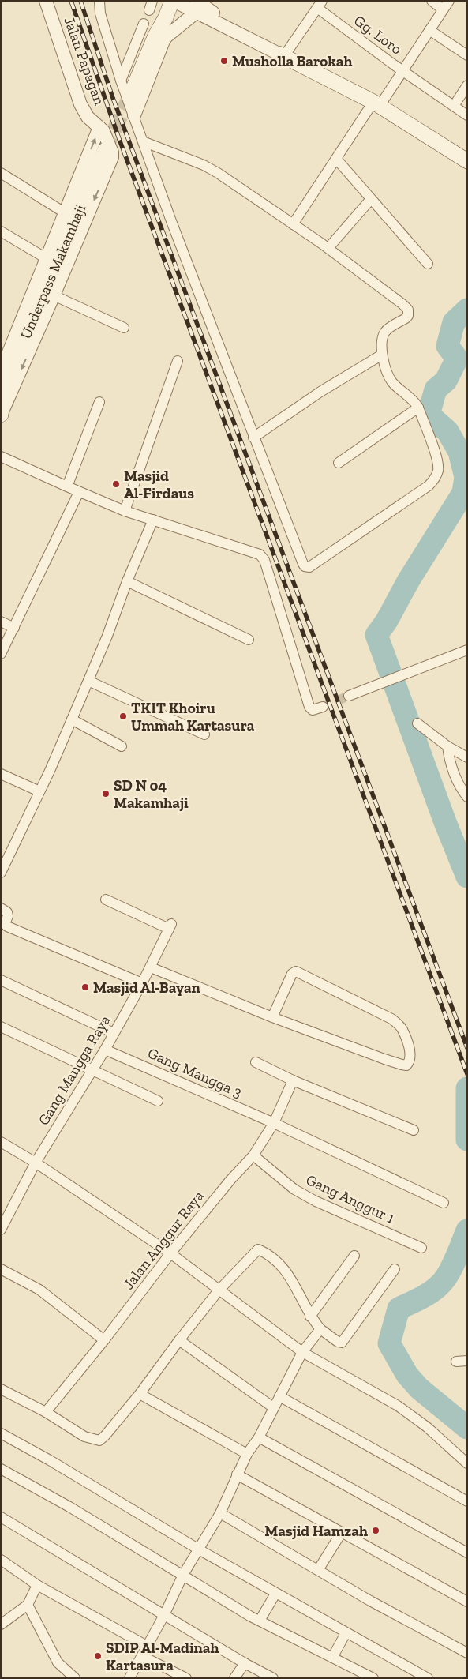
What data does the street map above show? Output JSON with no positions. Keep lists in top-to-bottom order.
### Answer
{
  "streets": {
    "main road": ["Underpass Makamhaji"],
    "street": [
      "Gg. Loro",
      "Jalan Papagan",
      "Gang Mangga Raya",
      "Gang Mangga 3",
      "Gang Anggur 1",
      "Jalan Anggur Raya"
    ]
  },
  "crossings": [
    ["Gang Mangga Raya", "Gang Mangga 3"],
    ["Gang Mangga 3", "Jalan Anggur Raya"],
    ["Gang Anggur 1", "Jalan Anggur Raya"]
  ],
  "places": [
    "Musholla Barokah",
    "Masjid Al-Firdaus",
    "TKIT Khoiru Ummah Kartasura",
    "SD N 04 Makamhaji",
    "Masjid Al-Bayan",
    "Masjid Hamzah",
    "SDIP Al-Madinah Kartasura"
  ]
}
